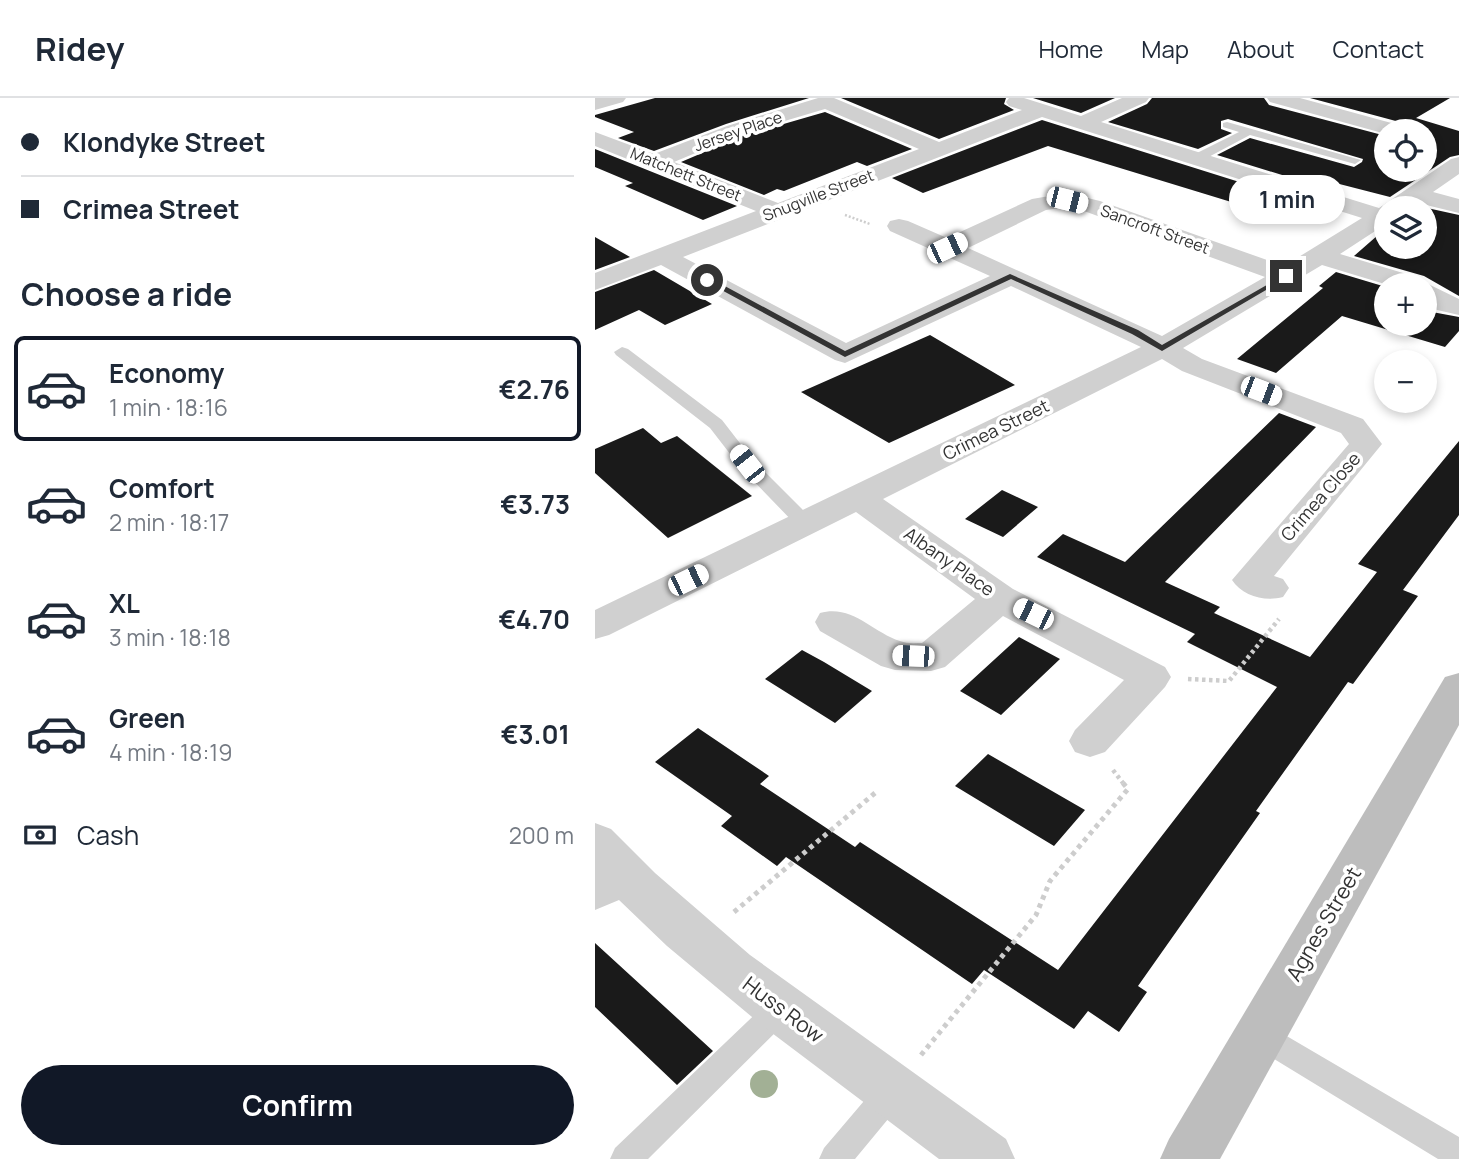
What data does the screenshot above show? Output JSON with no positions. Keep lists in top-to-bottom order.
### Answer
{
  "streets": {
    "main road": ["Agnes Street"],
    "street": [
      "Jersey Place",
      "Matchett Street",
      "Snugville Street",
      "Sancroft Street",
      "Crimea Street",
      "Crimea Close",
      "Albany Place",
      "Huss Row"
    ]
  },
  "crossings": [
    ["Jersey Place", "Matchett Street"],
    ["Jersey Place", "Snugville Street"],
    ["Matchett Street", "Snugville Street"],
    ["Sancroft Street", "Crimea Street"],
    ["Crimea Street", "Crimea Close"],
    ["Crimea Street", "Albany Place"]
  ],
  "page": {
    "header": "Ridey",
    "nav": [
      "Home",
      "Map",
      "About",
      "Contact"
    ],
    "banner": ["Klondyke Street", "Crimea Street"],
    "map_buttons": ["+", "−"],
    "bubble": "1 min",
    "heading": "Choose a ride",
    "list": [
      {
        "name": "Economy",
        "note": "1 min · 18:16",
        "value": "€2.76"
      },
      {
        "name": "Comfort",
        "note": "2 min · 18:17",
        "value": "€3.73"
      },
      {
        "name": "XL",
        "note": "3 min · 18:18",
        "value": "€4.70"
      },
      {
        "name": "Green",
        "note": "4 min · 18:19",
        "value": "€3.01"
      }
    ],
    "pay": ["Cash", "200 m"],
    "buttons": "Confirm"
  }
}
